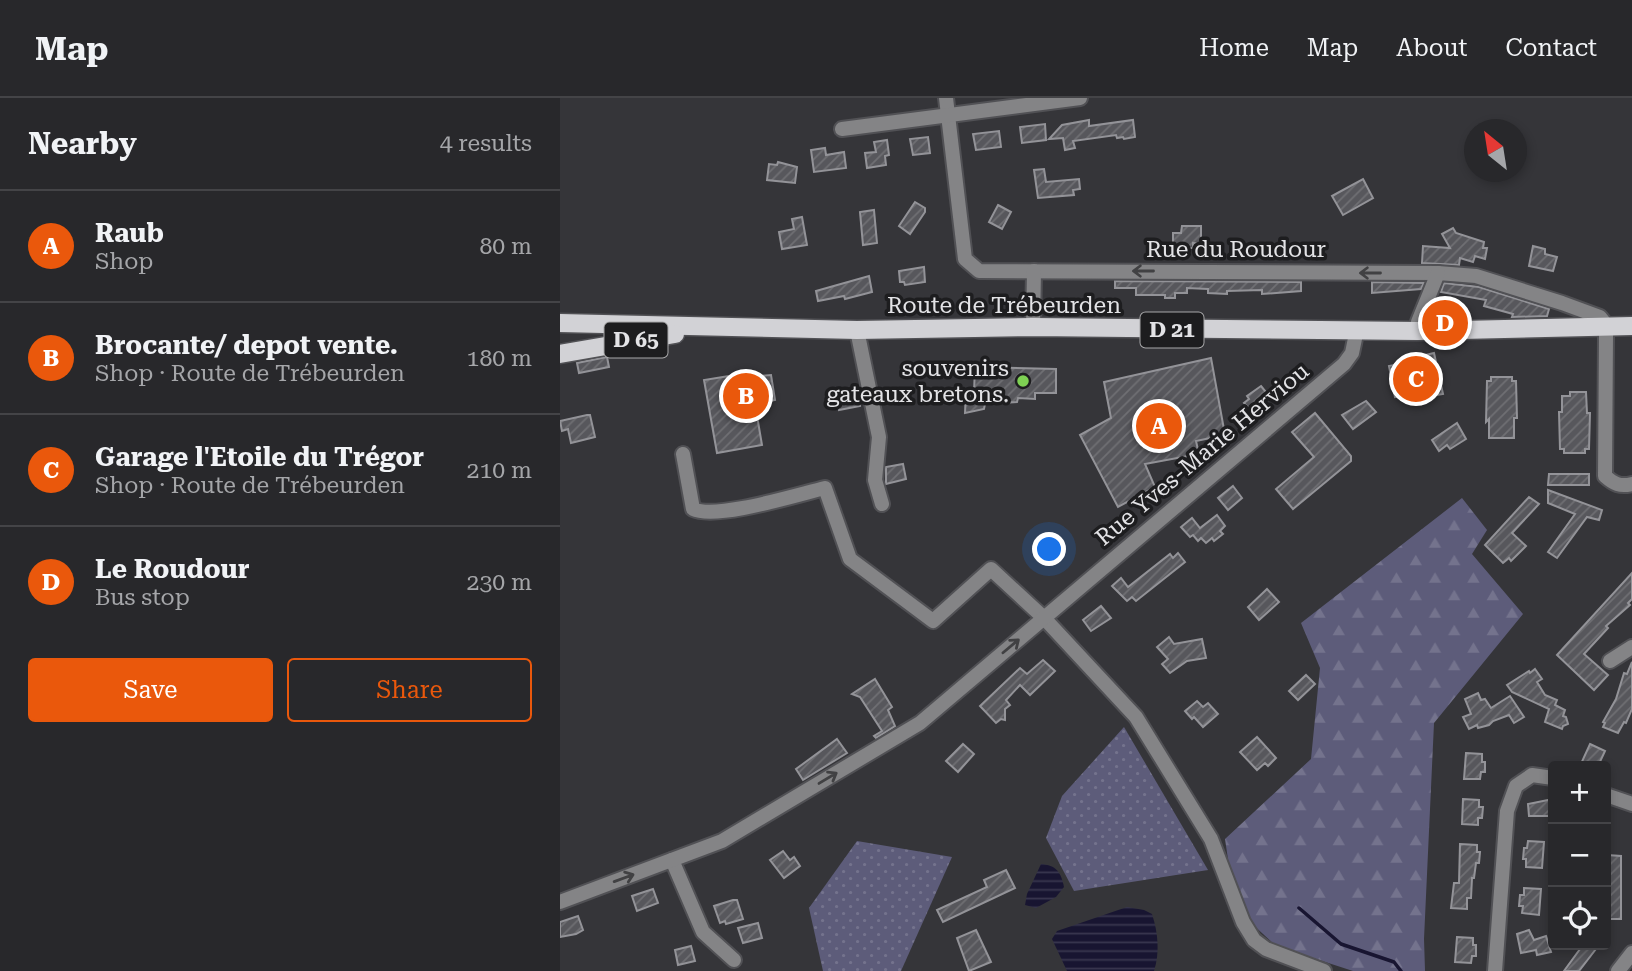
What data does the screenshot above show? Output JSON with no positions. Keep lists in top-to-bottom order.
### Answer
{
  "streets": {
    "main road": ["Route de Trébeurden", "D 21", "D 65"],
    "street": ["Rue du Roudour", "Rue Yves-Marie Herviou"]
  },
  "crossings": [
    ["Rue du Roudour", "Route de Trébeurden"],
    ["Route de Trébeurden", "Rue Yves-Marie Herviou"]
  ],
  "one_way": ["Rue du Roudour", "Rue Yves-Marie Herviou"],
  "places": ["souvenirs gateaux bretons."],
  "north": "top left",
  "page": {
    "header": "Map",
    "nav": [
      "Home",
      "Map",
      "About",
      "Contact"
    ],
    "heading": ["Nearby", "4 results"],
    "list": [
      {
        "mark": "A",
        "name": "Raub",
        "note": "Shop",
        "value": "80 m"
      },
      {
        "mark": "B",
        "name": "Brocante/ depot vente.",
        "note": "Shop · Route de Trébeurden",
        "value": "180 m"
      },
      {
        "mark": "C",
        "name": "Garage l'Etoile du Trégor",
        "note": "Shop · Route de Trébeurden",
        "value": "210 m"
      },
      {
        "mark": "D",
        "name": "Le Roudour",
        "note": "Bus stop",
        "value": "230 m"
      }
    ],
    "pins": [
      "D",
      "C",
      "B",
      "A"
    ],
    "buttons": ["Save", "Share"],
    "map_buttons": ["+", "−"]
  }
}
